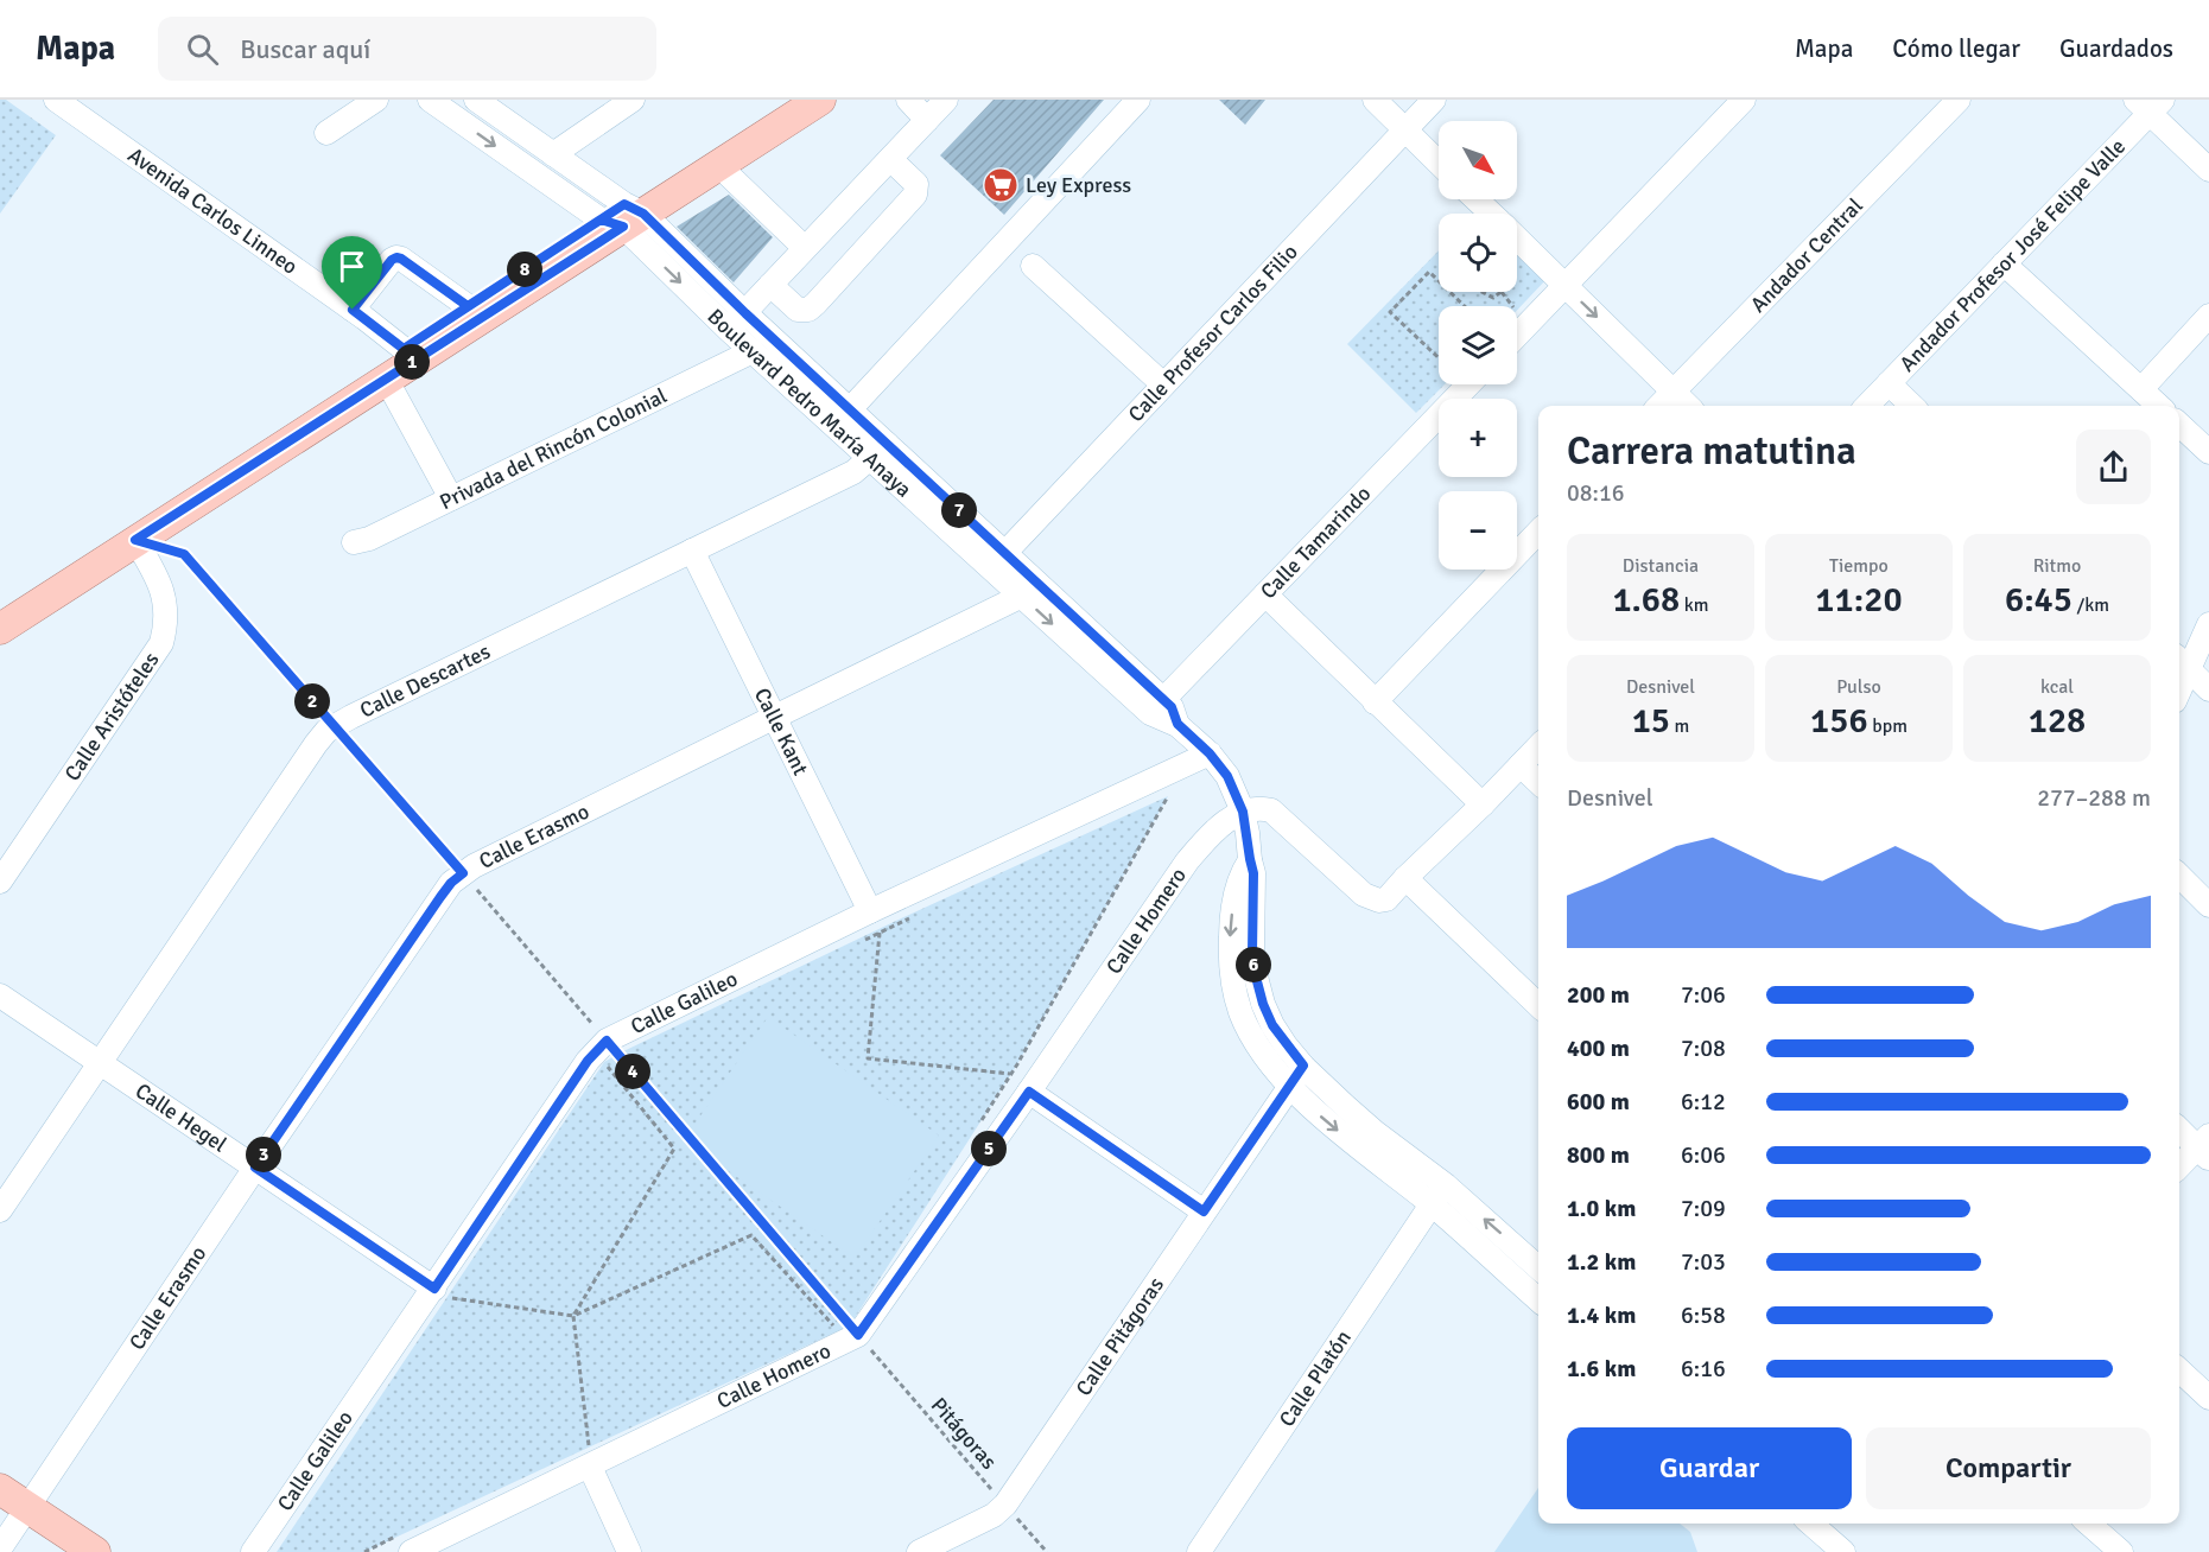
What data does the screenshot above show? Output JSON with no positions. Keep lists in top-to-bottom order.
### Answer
{
  "streets": {
    "street": [
      "Avenida Carlos Linneo",
      "Andador Central",
      "Andador Profesor José Felipe Valle",
      "Calle Profesor Carlos Filio",
      "Boulevard Pedro María Anaya",
      "Privada del Rincón Colonial",
      "Calle Tamarindo",
      "Calle Descartes",
      "Calle Aristóteles",
      "Calle Kant",
      "Calle Erasmo",
      "Calle Homero",
      "Calle Galileo",
      "Calle Hegel",
      "Calle Pitágoras",
      "Calle Platón"
    ],
    "path": ["Pitágoras"]
  },
  "crossings": [
    ["Calle Profesor Carlos Filio", "Boulevard Pedro María Anaya"],
    ["Boulevard Pedro María Anaya", "Privada del Rincón Colonial"],
    ["Boulevard Pedro María Anaya", "Calle Tamarindo"],
    ["Boulevard Pedro María Anaya", "Calle Descartes"],
    ["Boulevard Pedro María Anaya", "Calle Erasmo"],
    ["Boulevard Pedro María Anaya", "Calle Homero"],
    ["Boulevard Pedro María Anaya", "Calle Galileo"],
    ["Boulevard Pedro María Anaya", "Calle Pitágoras"],
    ["Boulevard Pedro María Anaya", "Calle Platón"],
    ["Calle Descartes", "Calle Kant"],
    ["Calle Descartes", "Calle Hegel"],
    ["Calle Kant", "Calle Erasmo"],
    ["Calle Kant", "Calle Galileo"],
    ["Calle Erasmo", "Calle Hegel"],
    ["Calle Homero", "Pitágoras"],
    ["Calle Galileo", "Calle Hegel"],
    ["Calle Galileo", "Pitágoras"],
    ["Calle Pitágoras", "Pitágoras"]
  ],
  "places": {
    "supermarket": ["Ley Express"]
  },
  "north": "bottom right",
  "page": {
    "header": "Mapa",
    "search": "Buscar aquí",
    "nav": ["Mapa", "Cómo llegar", "Guardados"],
    "map_buttons": ["+", "−"],
    "pins": [
      "8",
      "1",
      "7",
      "2",
      "6",
      "4",
      "5",
      "3"
    ],
    "heading": ["Carrera matutina", "08:16"],
    "stats": [
      ["Distancia", "1.68 km"],
      ["Tiempo", "11:20"],
      ["Ritmo", "6:45 /km"],
      ["Desnivel", "15 m"],
      ["Pulso", "156 bpm"],
      ["kcal", "128"]
    ],
    "chart": ["Desnivel", "277–288 m"],
    "list": [
      {
        "name": "200 m",
        "note": "7:06"
      },
      {
        "name": "400 m",
        "note": "7:08"
      },
      {
        "name": "600 m",
        "note": "6:12"
      },
      {
        "name": "800 m",
        "note": "6:06"
      },
      {
        "name": "1.0 km",
        "note": "7:09"
      },
      {
        "name": "1.2 km",
        "note": "7:03"
      },
      {
        "name": "1.4 km",
        "note": "6:58"
      },
      {
        "name": "1.6 km",
        "note": "6:16"
      }
    ],
    "buttons": ["Guardar", "Compartir"]
  }
}
